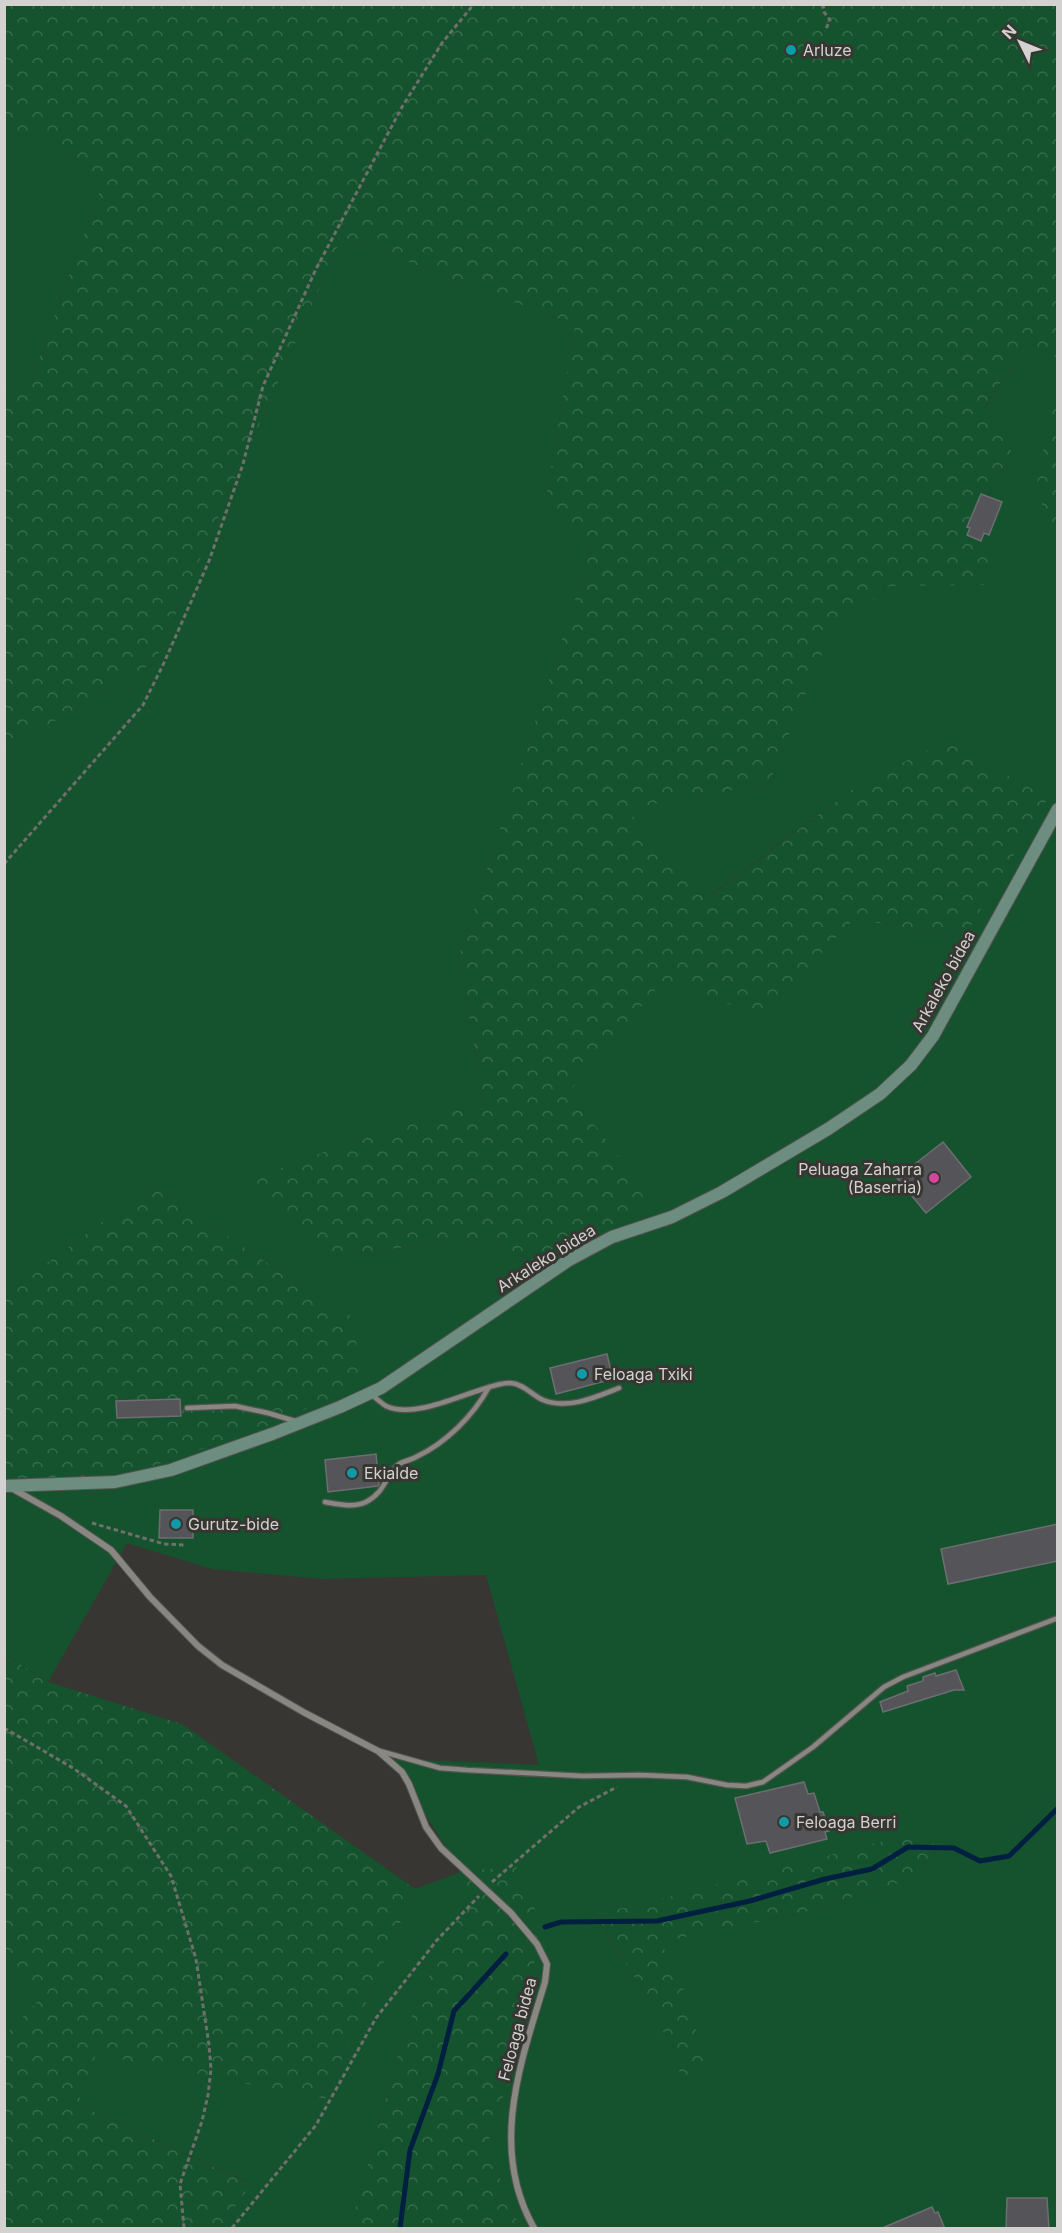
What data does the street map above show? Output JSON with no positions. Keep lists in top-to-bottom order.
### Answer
{
  "streets": {
    "street": ["Arkaleko bidea", "Feloaga bidea"]
  },
  "crossings": [
    ["Arkaleko bidea", "Feloaga bidea"]
  ],
  "places": [
    "Arluze",
    "Peluaga Zaharra (Baserria)",
    "Feloaga Txiki",
    "Ekialde",
    "Gurutz-bide",
    "Feloaga Berri"
  ],
  "north": "top left"
}
